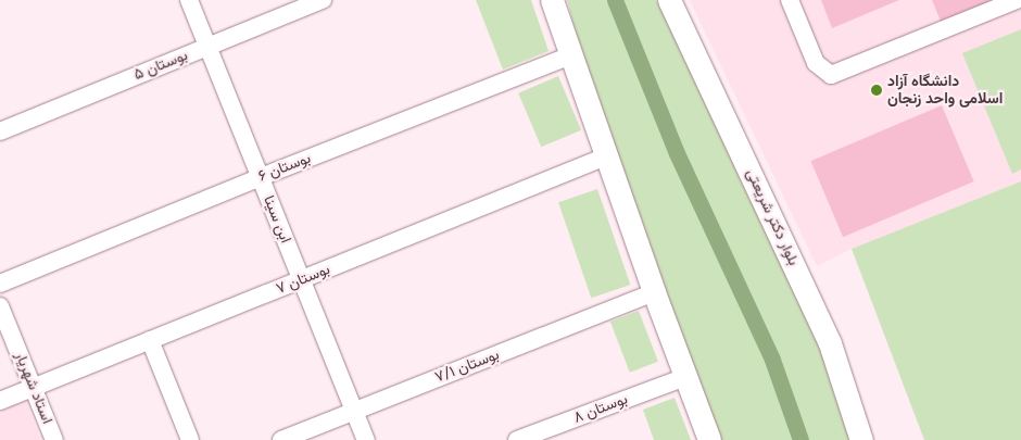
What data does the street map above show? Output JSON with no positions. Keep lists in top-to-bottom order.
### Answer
{
  "streets": {
    "main road": ["بلوار دکتر شریعتی"],
    "street": [
      "بوستان ۵",
      "بوستان ۶",
      "ابن سینا",
      "بوستان ۷",
      "بوستان ۷/۱",
      "استاد شهریار",
      "بوستان ۸"
    ]
  },
  "crossings": [
    ["بوستان ۵", "ابن سینا"],
    ["بوستان ۶", "ابن سینا"],
    ["ابن سینا", "بوستان ۷"],
    ["ابن سینا", "بوستان ۷/۱"],
    ["بوستان ۷", "استاد شهریار"]
  ],
  "places": ["دانشگاه آزاد اسلامی واحد زنجان"]
}
